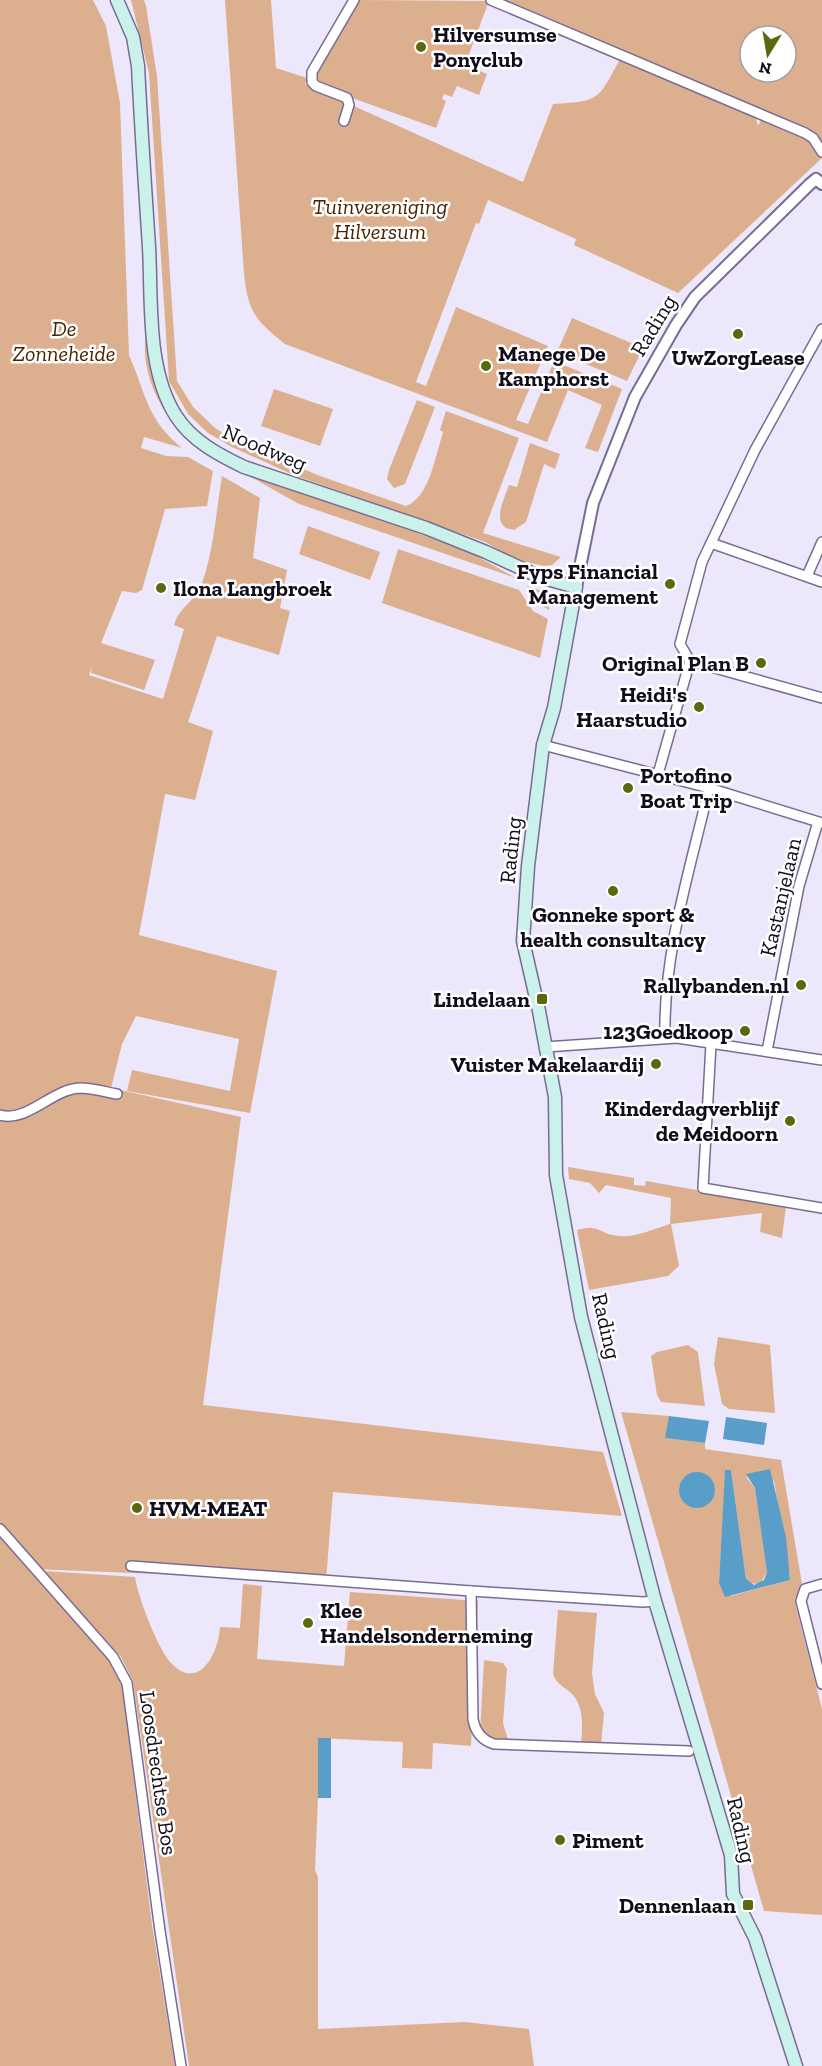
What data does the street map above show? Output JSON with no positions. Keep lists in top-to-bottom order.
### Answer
{
  "streets": {
    "main road": ["Rading", "Noodweg"],
    "street": ["Kastanjelaan", "Loosdrechtse Bos"]
  },
  "crossings": [
    ["Rading", "Noodweg"]
  ],
  "parks": ["Tuinvereniging Hilversum", "De Zonneheide"],
  "places": {
    "other": [
      "Hilversumse Ponyclub",
      "UwZorgLease",
      "Manege De Kamphorst",
      "Fyps Financial Management",
      "Ilona Langbroek",
      "Original Plan B",
      "Heidi's Haarstudio",
      "Portofino Boat Trip",
      "Gonneke sport & health consultancy",
      "Rallybanden.nl",
      "123Goedkoop",
      "Vuister Makelaardij",
      "Kinderdagverblijf de Meidoorn",
      "HVM-MEAT",
      "Klee Handelsonderneming",
      "Piment"
    ],
    "transit": ["Lindelaan", "Dennenlaan"]
  },
  "north": "bottom"
}
